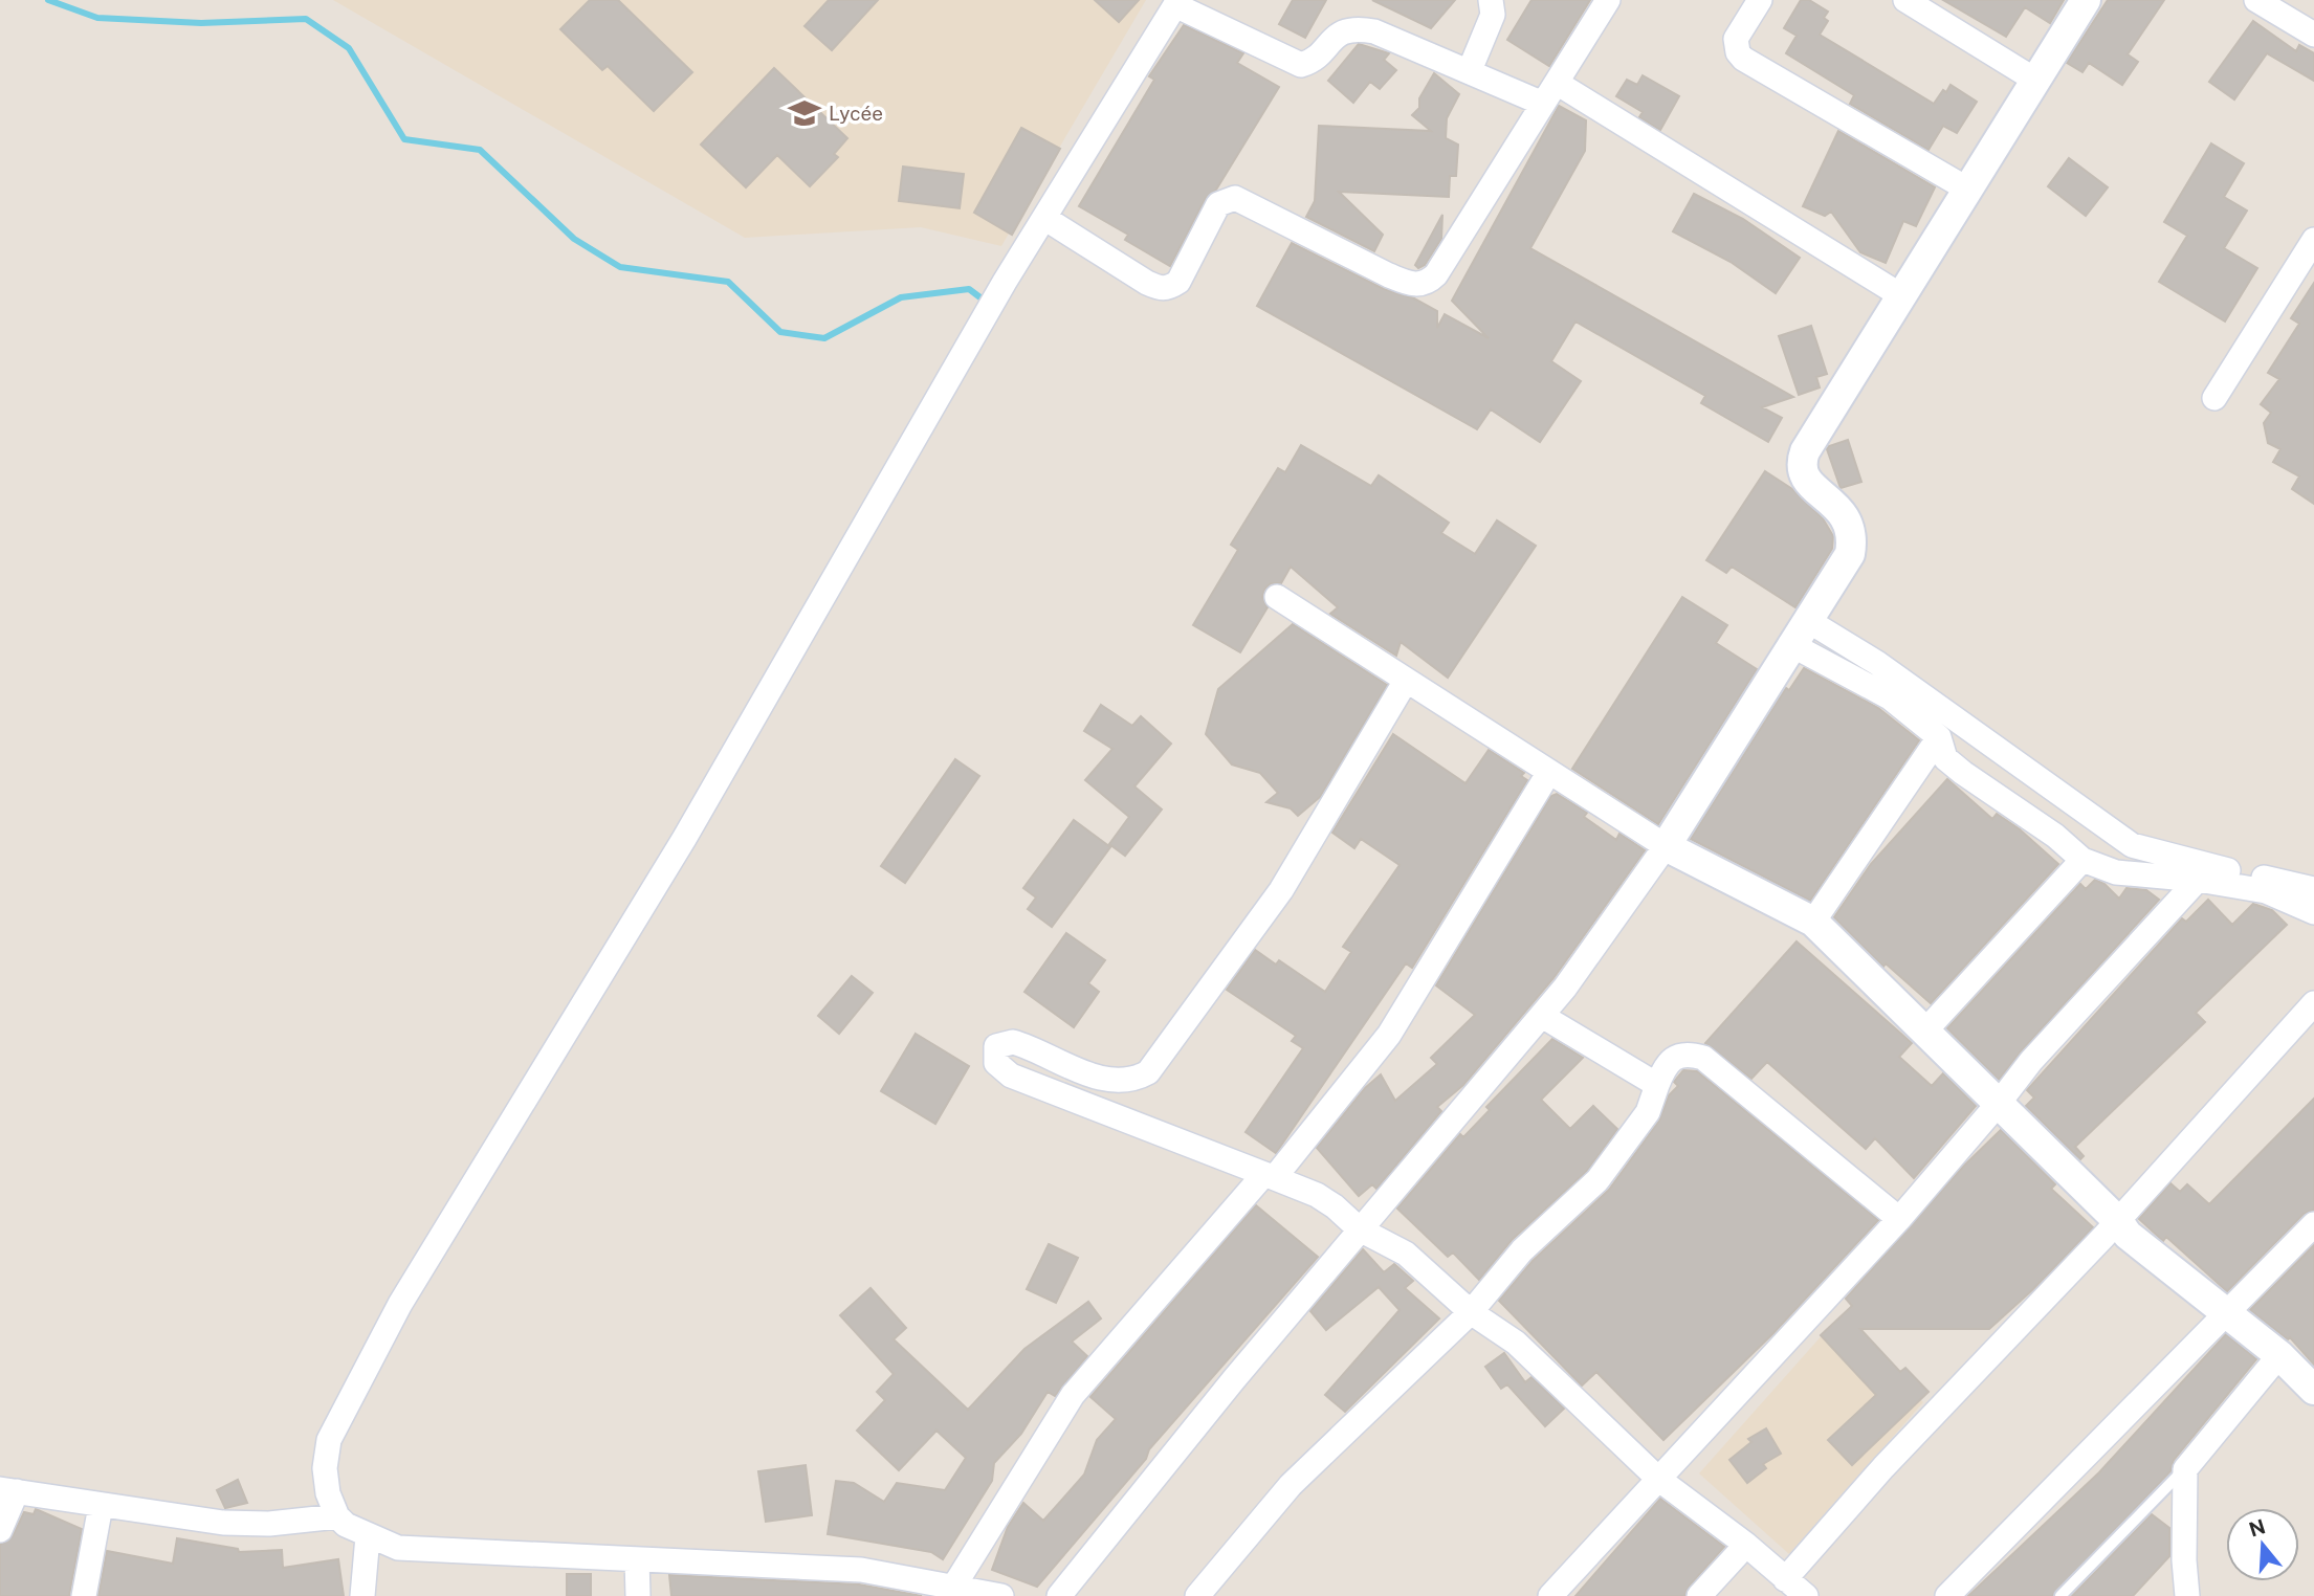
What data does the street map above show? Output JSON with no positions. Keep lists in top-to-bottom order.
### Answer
{
  "places": {
    "school or university": ["Lycée"]
  },
  "north": "top"
}
